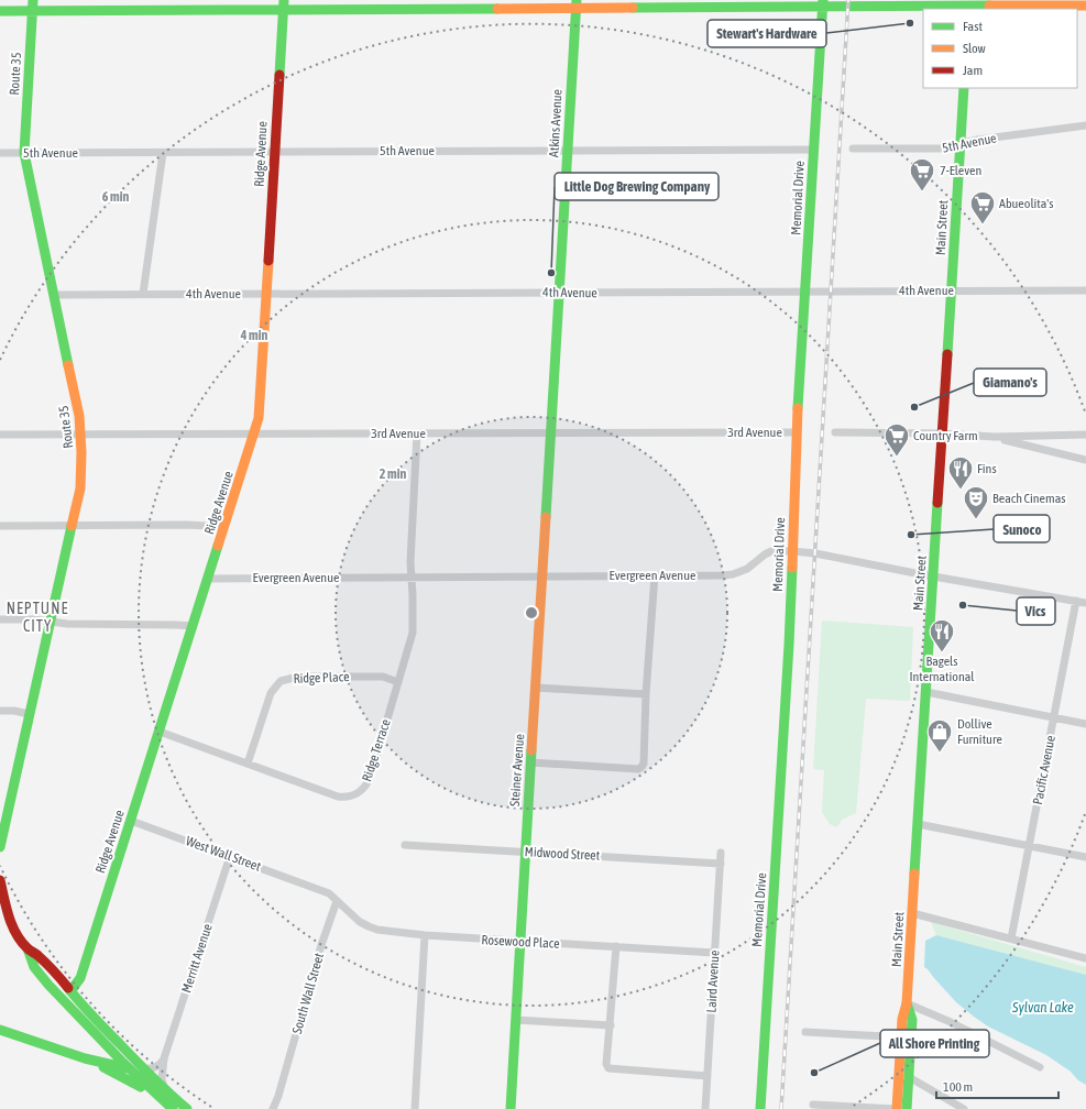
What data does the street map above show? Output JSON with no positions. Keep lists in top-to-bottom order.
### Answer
{
  "streets": {
    "street": [
      "Route 35",
      "Atkins Avenue",
      "5th Avenue",
      "Ridge Avenue",
      "Memorial Drive",
      "Main Street",
      "4th Avenue",
      "3rd Avenue",
      "Evergreen Avenue",
      "Ridge Place",
      "Ridge Terrace",
      "Steiner Avenue",
      "Pacific Avenue",
      "West Wall Street",
      "Midwood Street",
      "Rosewood Place",
      "Merritt Avenue",
      "Laird Avenue",
      "South Wall Street"
    ]
  },
  "crossings": [
    ["Route 35", "5th Avenue"],
    ["Route 35", "4th Avenue"],
    ["Route 35", "3rd Avenue"],
    ["Atkins Avenue", "5th Avenue"],
    ["Atkins Avenue", "4th Avenue"],
    ["Atkins Avenue", "3rd Avenue"],
    ["Atkins Avenue", "Steiner Avenue"],
    ["5th Avenue", "Ridge Avenue"],
    ["5th Avenue", "Memorial Drive"],
    ["5th Avenue", "Main Street"],
    ["Ridge Avenue", "4th Avenue"],
    ["Ridge Avenue", "3rd Avenue"],
    ["Ridge Avenue", "Evergreen Avenue"],
    ["Ridge Avenue", "Ridge Terrace"],
    ["Ridge Avenue", "West Wall Street"],
    ["Memorial Drive", "4th Avenue"],
    ["Memorial Drive", "3rd Avenue"],
    ["Memorial Drive", "Evergreen Avenue"],
    ["Main Street", "4th Avenue"],
    ["Main Street", "Evergreen Avenue"],
    ["3rd Avenue", "Ridge Terrace"],
    ["3rd Avenue", "Steiner Avenue"],
    ["Evergreen Avenue", "Ridge Terrace"],
    ["Evergreen Avenue", "Steiner Avenue"],
    ["Evergreen Avenue", "Pacific Avenue"],
    ["Ridge Place", "Ridge Terrace"],
    ["Steiner Avenue", "Midwood Street"],
    ["Steiner Avenue", "Rosewood Place"],
    ["West Wall Street", "Rosewood Place"],
    ["West Wall Street", "Merritt Avenue"],
    ["West Wall Street", "South Wall Street"],
    ["Midwood Street", "Laird Avenue"],
    ["Rosewood Place", "Laird Avenue"],
    ["Rosewood Place", "South Wall Street"]
  ],
  "districts": ["NEPTUNE CITY"],
  "water": ["Sylvan Lake"],
  "places": {
    "other": [
      "Stewart's Hardware",
      "Little Dog Brewing Company",
      "Giamano's",
      "Sunoco",
      "Vics",
      "All Shore Printing"
    ],
    "supermarket": ["7-Eleven", "Abueolita's", "Country Farm"],
    "restaurant": ["Fins", "Bagels International"],
    "theatre": ["Beach Cinemas"],
    "shop": ["Dollive Furniture"]
  },
  "legend": ["Fast", "Slow", "Jam"],
  "scale_bar": "100 m",
  "rings": ["6 min", "4 min", "2 min"]
}
